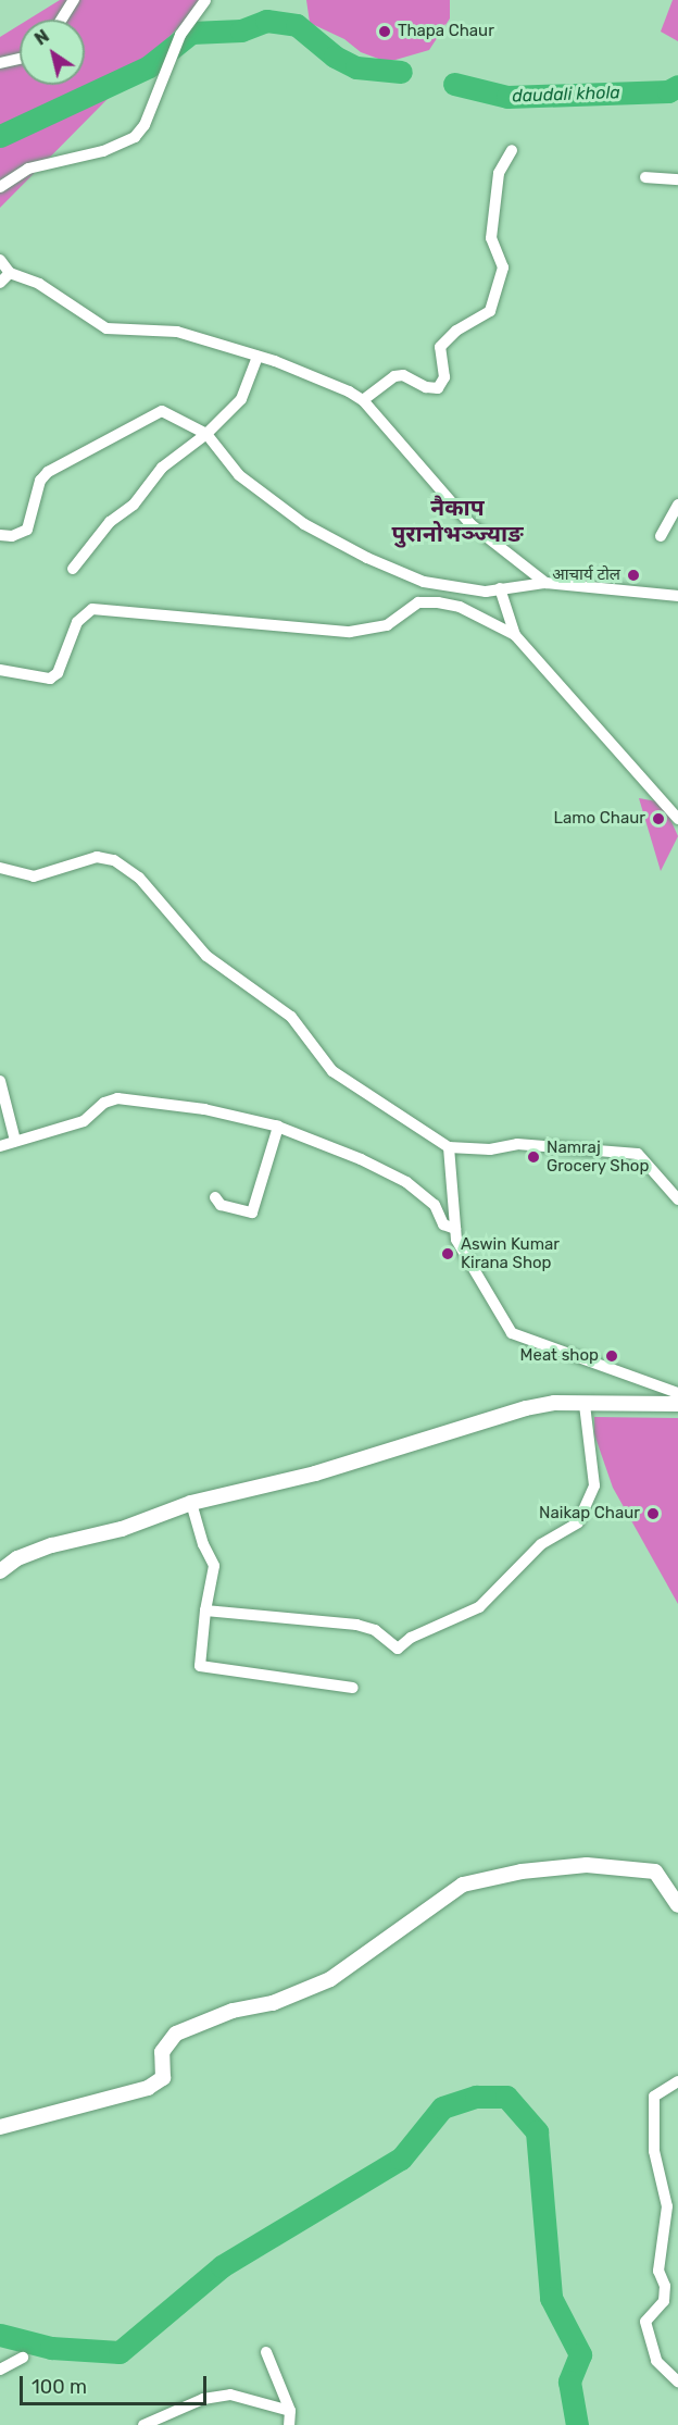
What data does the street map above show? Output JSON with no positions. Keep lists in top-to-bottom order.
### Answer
{
  "districts": ["नैकाप पुरानोभञ्ज्याङ"],
  "water": ["daudali khola"],
  "places": [
    "Thapa Chaur",
    "आचार्य टोल",
    "Lamo Chaur",
    "Namraj Grocery Shop",
    "Aswin Kumar Kirana Shop",
    "Meat shop",
    "Naikap Chaur"
  ],
  "scale_bar": "100 m",
  "north": "top left"
}
